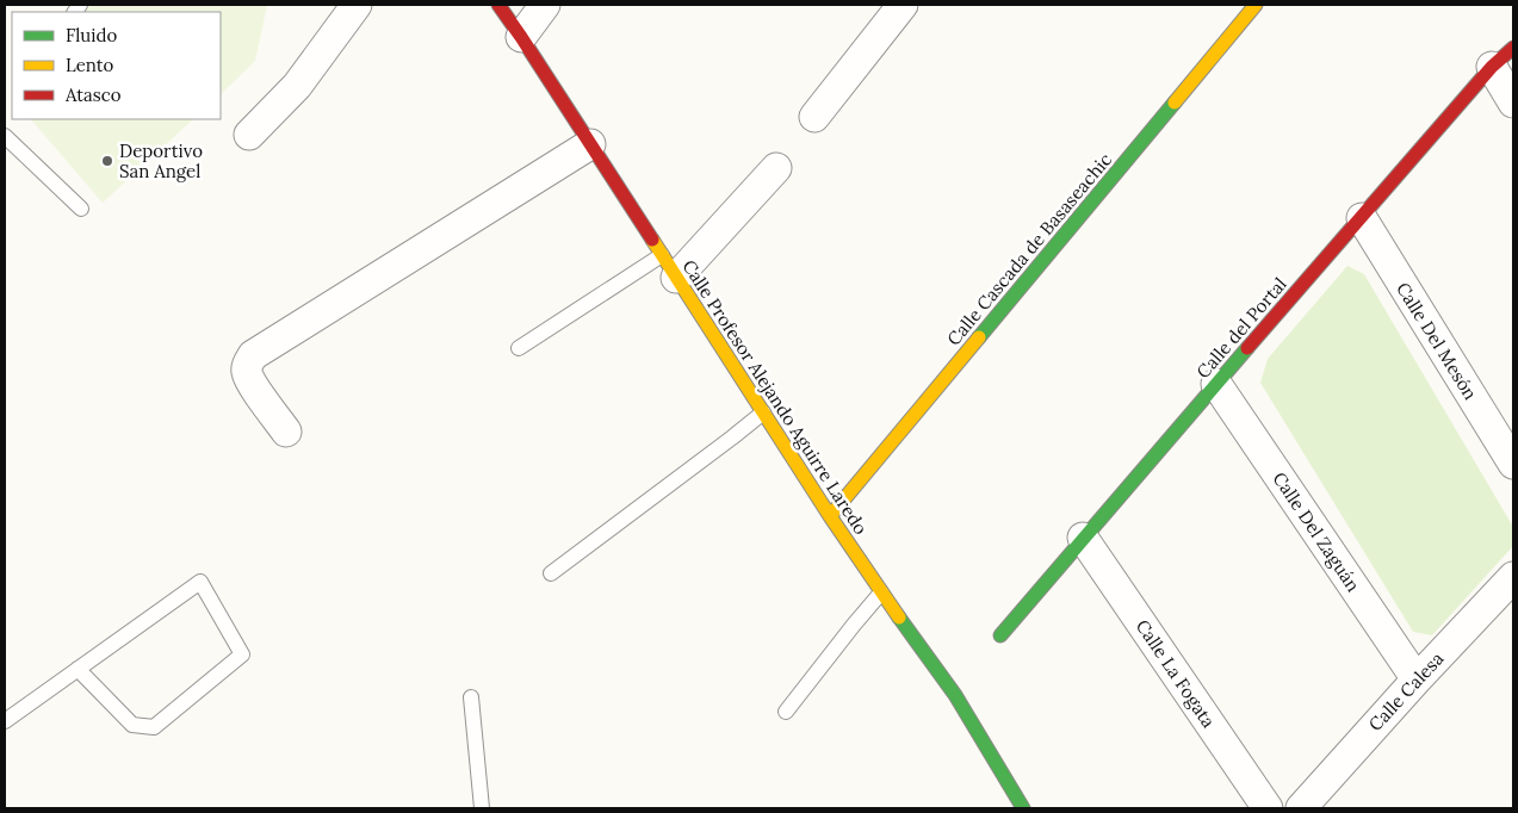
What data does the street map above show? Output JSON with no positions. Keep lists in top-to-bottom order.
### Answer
{
  "streets": {
    "street": [
      "Calle Cascada de Basaseachic",
      "Calle del Portal",
      "Calle Del Mesón",
      "Calle Profesor Alejando Aguirre Laredo",
      "Calle Del Zaguán",
      "Calle La Fogata",
      "Calle Calesa"
    ]
  },
  "crossings": [
    ["Calle Cascada de Basaseachic", "Calle Profesor Alejando Aguirre Laredo"],
    ["Calle del Portal", "Calle Del Mesón"],
    ["Calle del Portal", "Calle Del Zaguán"],
    ["Calle del Portal", "Calle La Fogata"],
    ["Calle Del Zaguán", "Calle Calesa"]
  ],
  "places": ["Deportivo San Angel"],
  "legend": ["Fluido", "Lento", "Atasco"]
}
